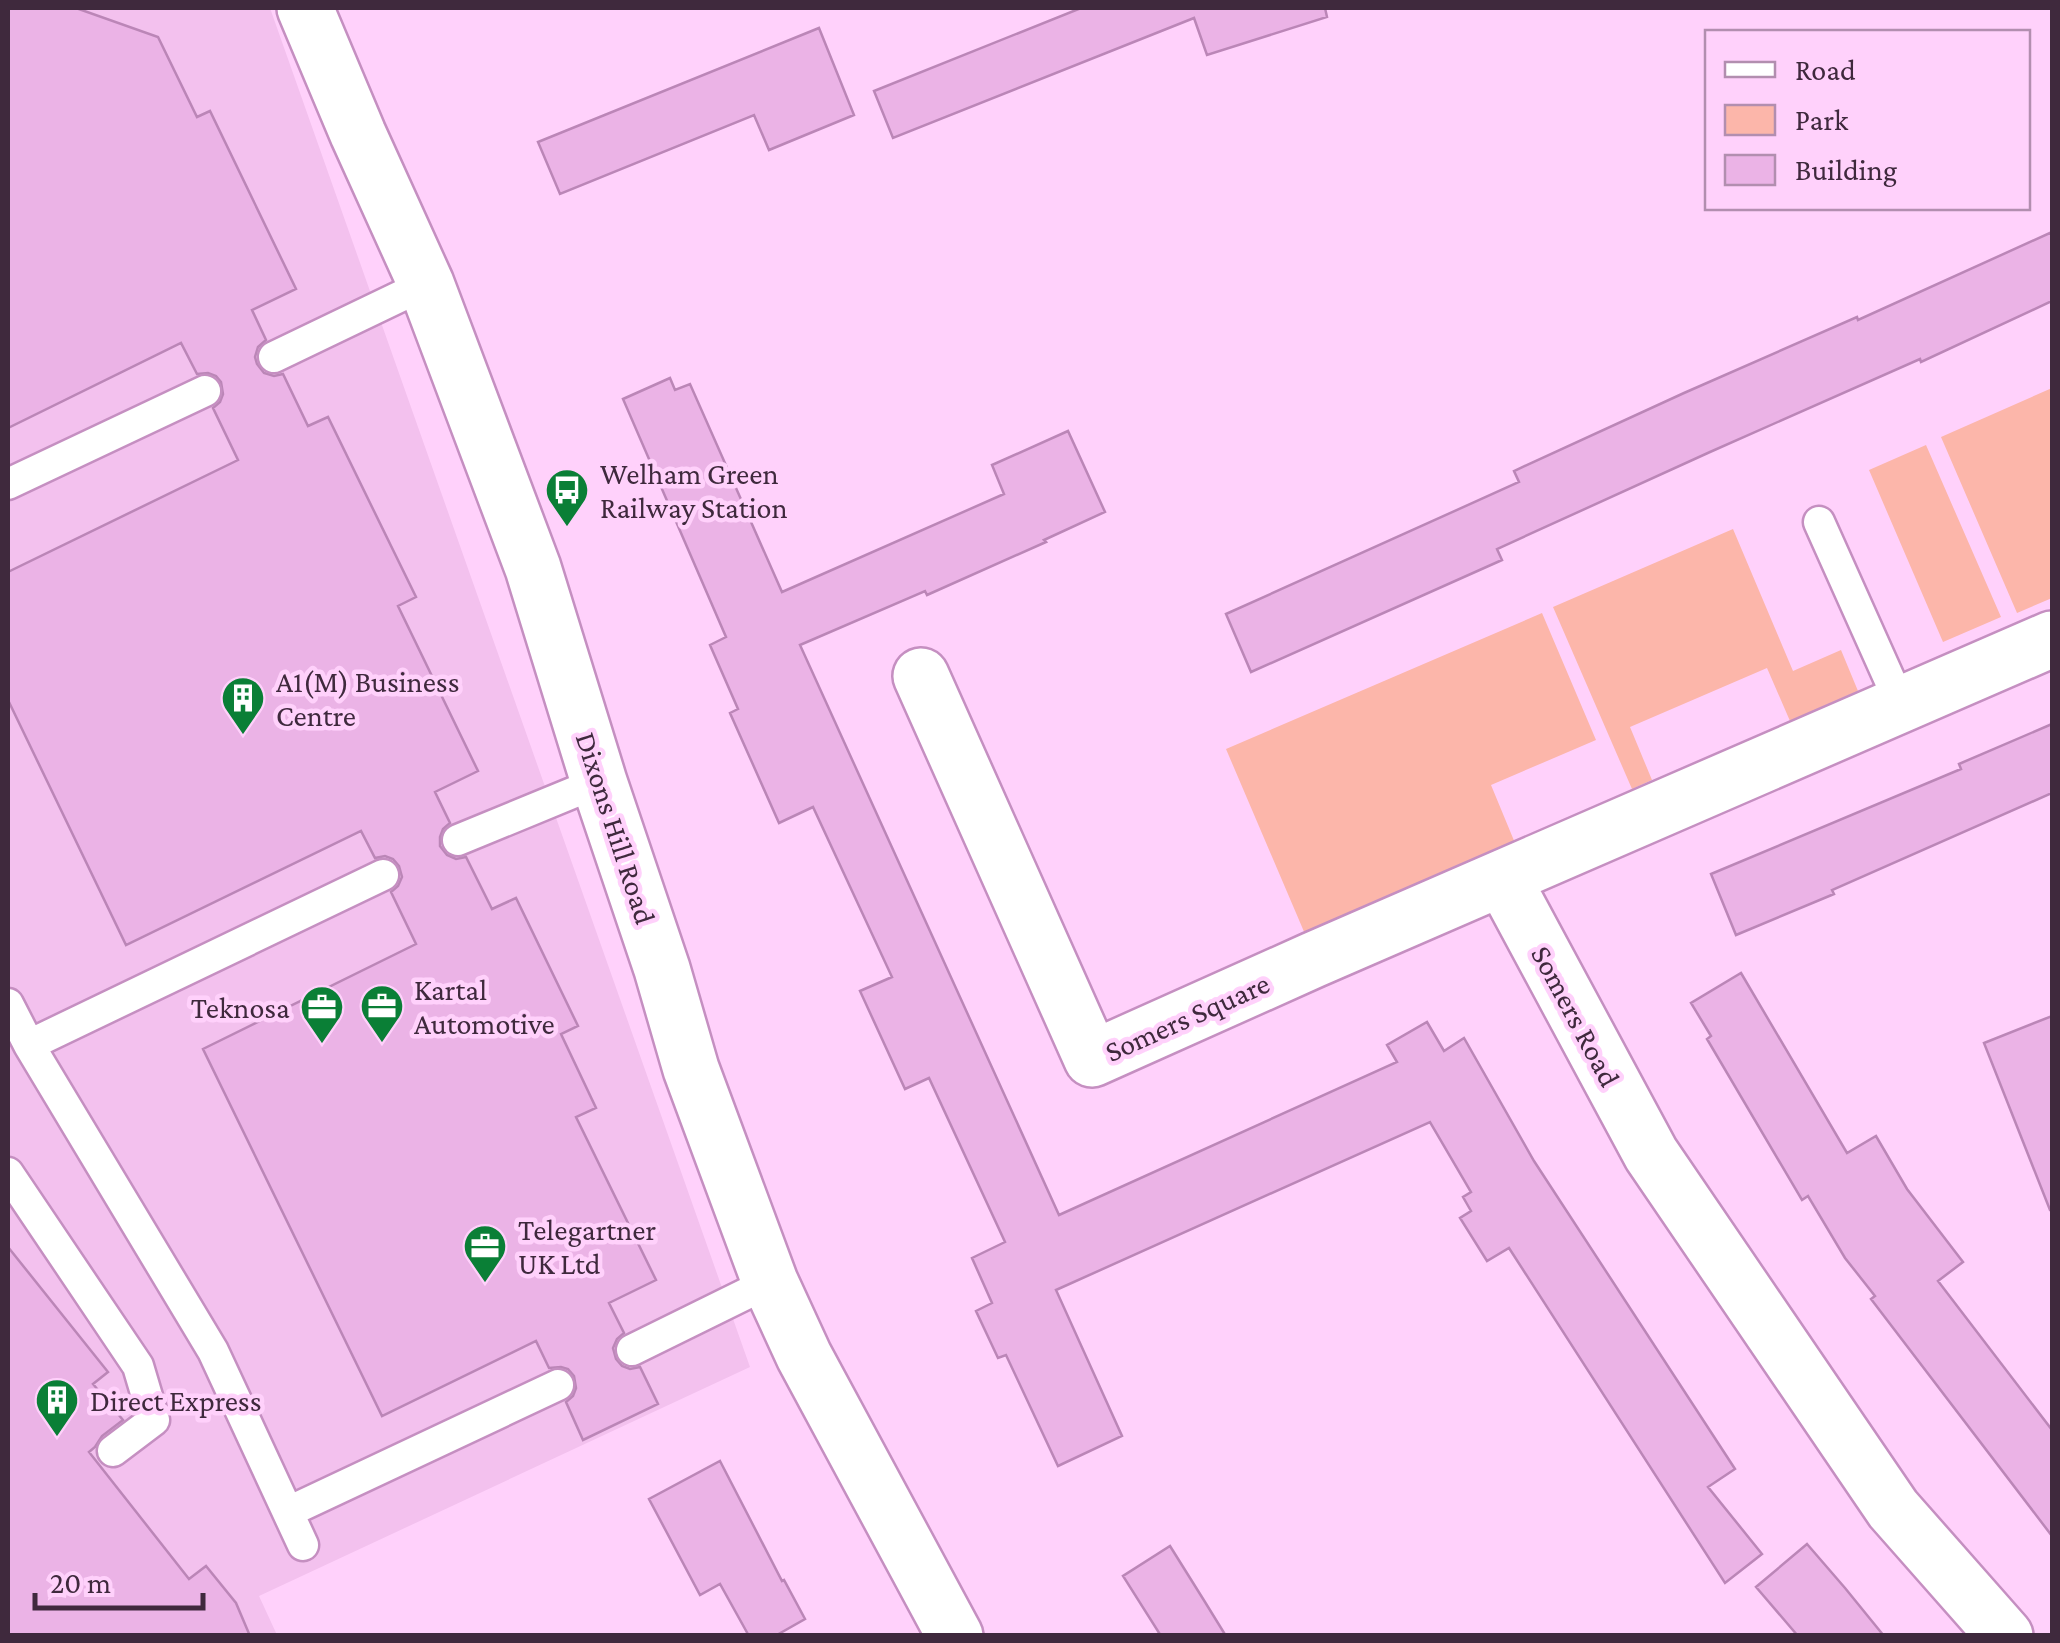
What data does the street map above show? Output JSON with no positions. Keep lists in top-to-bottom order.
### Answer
{
  "streets": {
    "street": ["Dixons Hill Road", "Somers Road", "Somers Square"]
  },
  "crossings": [
    ["Somers Road", "Somers Square"]
  ],
  "places": {
    "bus stop": ["Welham Green Railway Station"],
    "building": ["A1(M) Business Centre", "Direct Express"],
    "office": ["Kartal Automotive", "Teknosa", "Telegartner UK Ltd"]
  },
  "legend": ["Road", "Park", "Building"],
  "scale_bar": "20 m"
}
